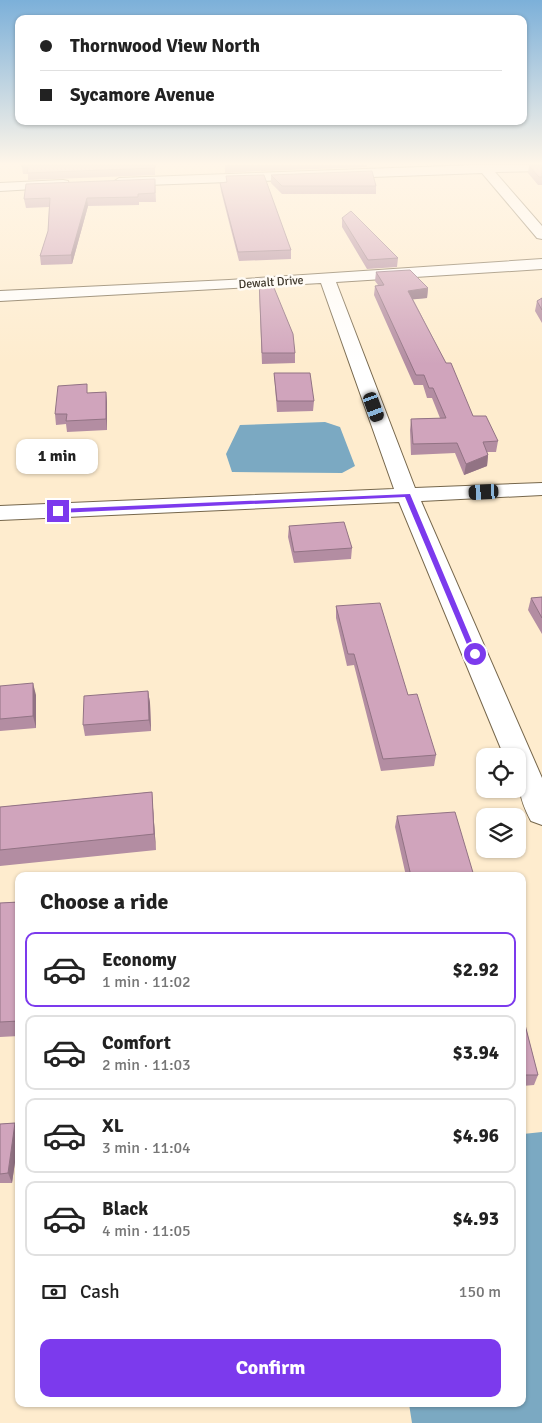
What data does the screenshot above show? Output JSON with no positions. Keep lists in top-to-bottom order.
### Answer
{
  "streets": {
    "street": ["Dewalt Drive"]
  },
  "page": {
    "banner": ["Thornwood View North", "Sycamore Avenue"],
    "bubble": "1 min",
    "heading": "Choose a ride",
    "list": [
      {
        "name": "Economy",
        "note": "1 min · 11:02",
        "value": "$2.92"
      },
      {
        "name": "Comfort",
        "note": "2 min · 11:03",
        "value": "$3.94"
      },
      {
        "name": "XL",
        "note": "3 min · 11:04",
        "value": "$4.96"
      },
      {
        "name": "Black",
        "note": "4 min · 11:05",
        "value": "$4.93"
      }
    ],
    "pay": ["Cash", "150 m"],
    "buttons": "Confirm"
  }
}
